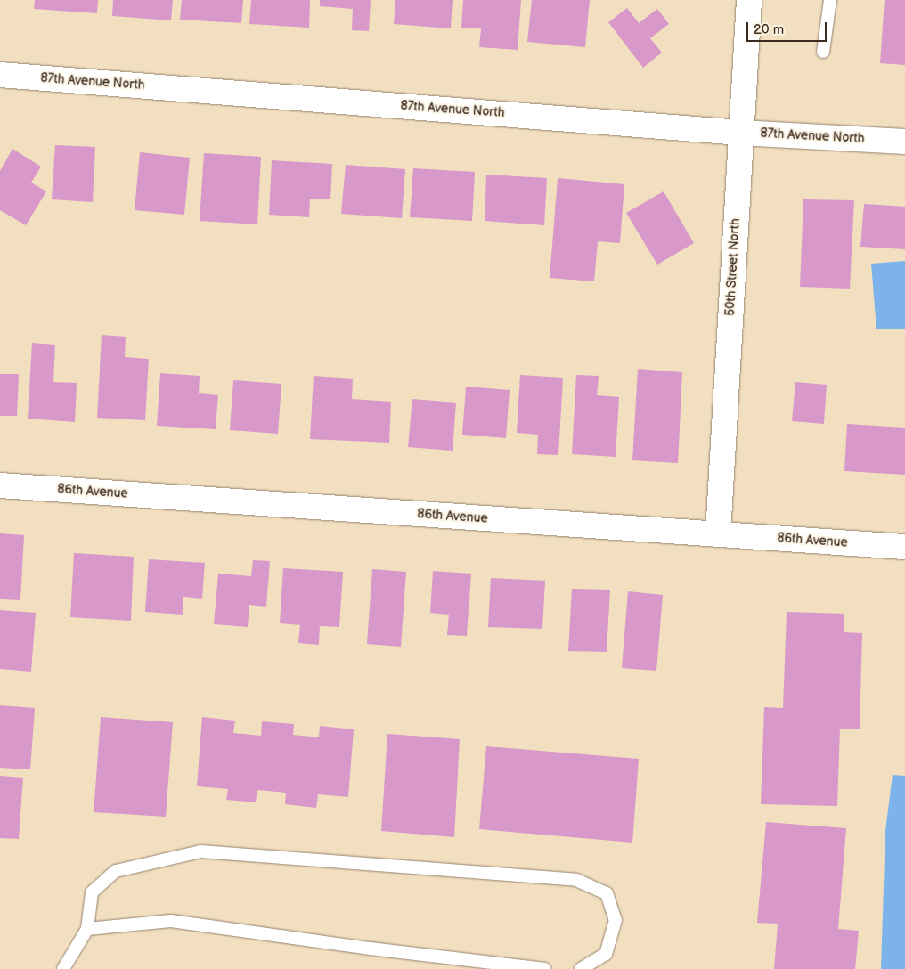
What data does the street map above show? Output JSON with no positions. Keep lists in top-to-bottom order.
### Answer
{
  "streets": {
    "street": ["87th Avenue North", "50th Street North", "86th Avenue"]
  },
  "crossings": [
    ["87th Avenue North", "50th Street North"],
    ["50th Street North", "86th Avenue"]
  ],
  "scale_bar": "20 m"
}
